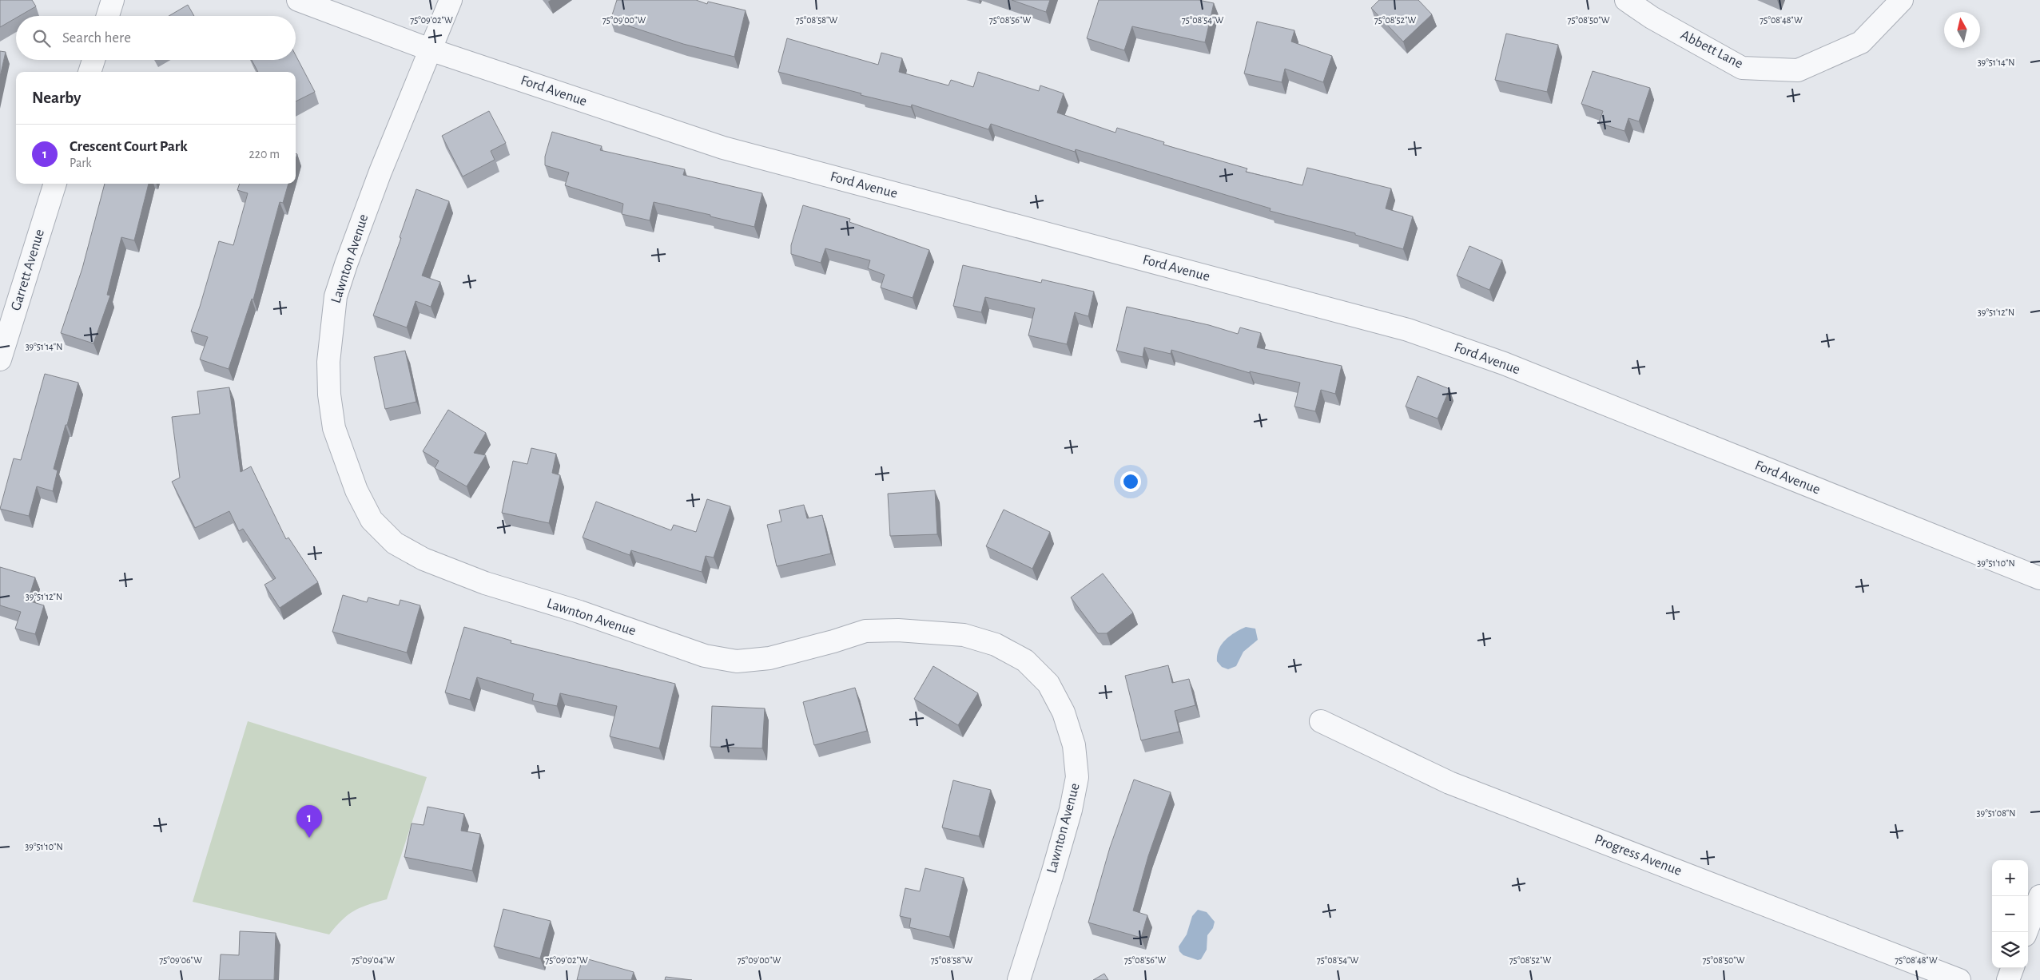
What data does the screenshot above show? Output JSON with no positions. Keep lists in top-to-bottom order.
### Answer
{
  "streets": {
    "street": [
      "Abbett Lane",
      "Ford Avenue",
      "Lawnton Avenue",
      "Garrett Avenue",
      "Progress Avenue"
    ]
  },
  "crossings": [
    ["Ford Avenue", "Lawnton Avenue"]
  ],
  "north": "top",
  "page": {
    "search": "Search here",
    "heading": "Nearby",
    "list": [
      {
        "mark": "1",
        "name": "Crescent Court Park",
        "note": "Park",
        "value": "220 m"
      }
    ],
    "pins": "1",
    "map_buttons": ["+", "−"]
  },
  "coordinates": [
    "75°09'02\"W",
    "75°09'00\"W",
    "75°08'58\"W",
    "75°08'56\"W",
    "75°08'54\"W",
    "75°08'52\"W",
    "75°08'50\"W",
    "75°08'48\"W",
    "39°51'14\"N",
    "39°51'12\"N",
    "39°51'10\"N",
    "39°51'08\"N",
    "75°09'06\"W",
    "75°09'04\"W"
  ]
}
